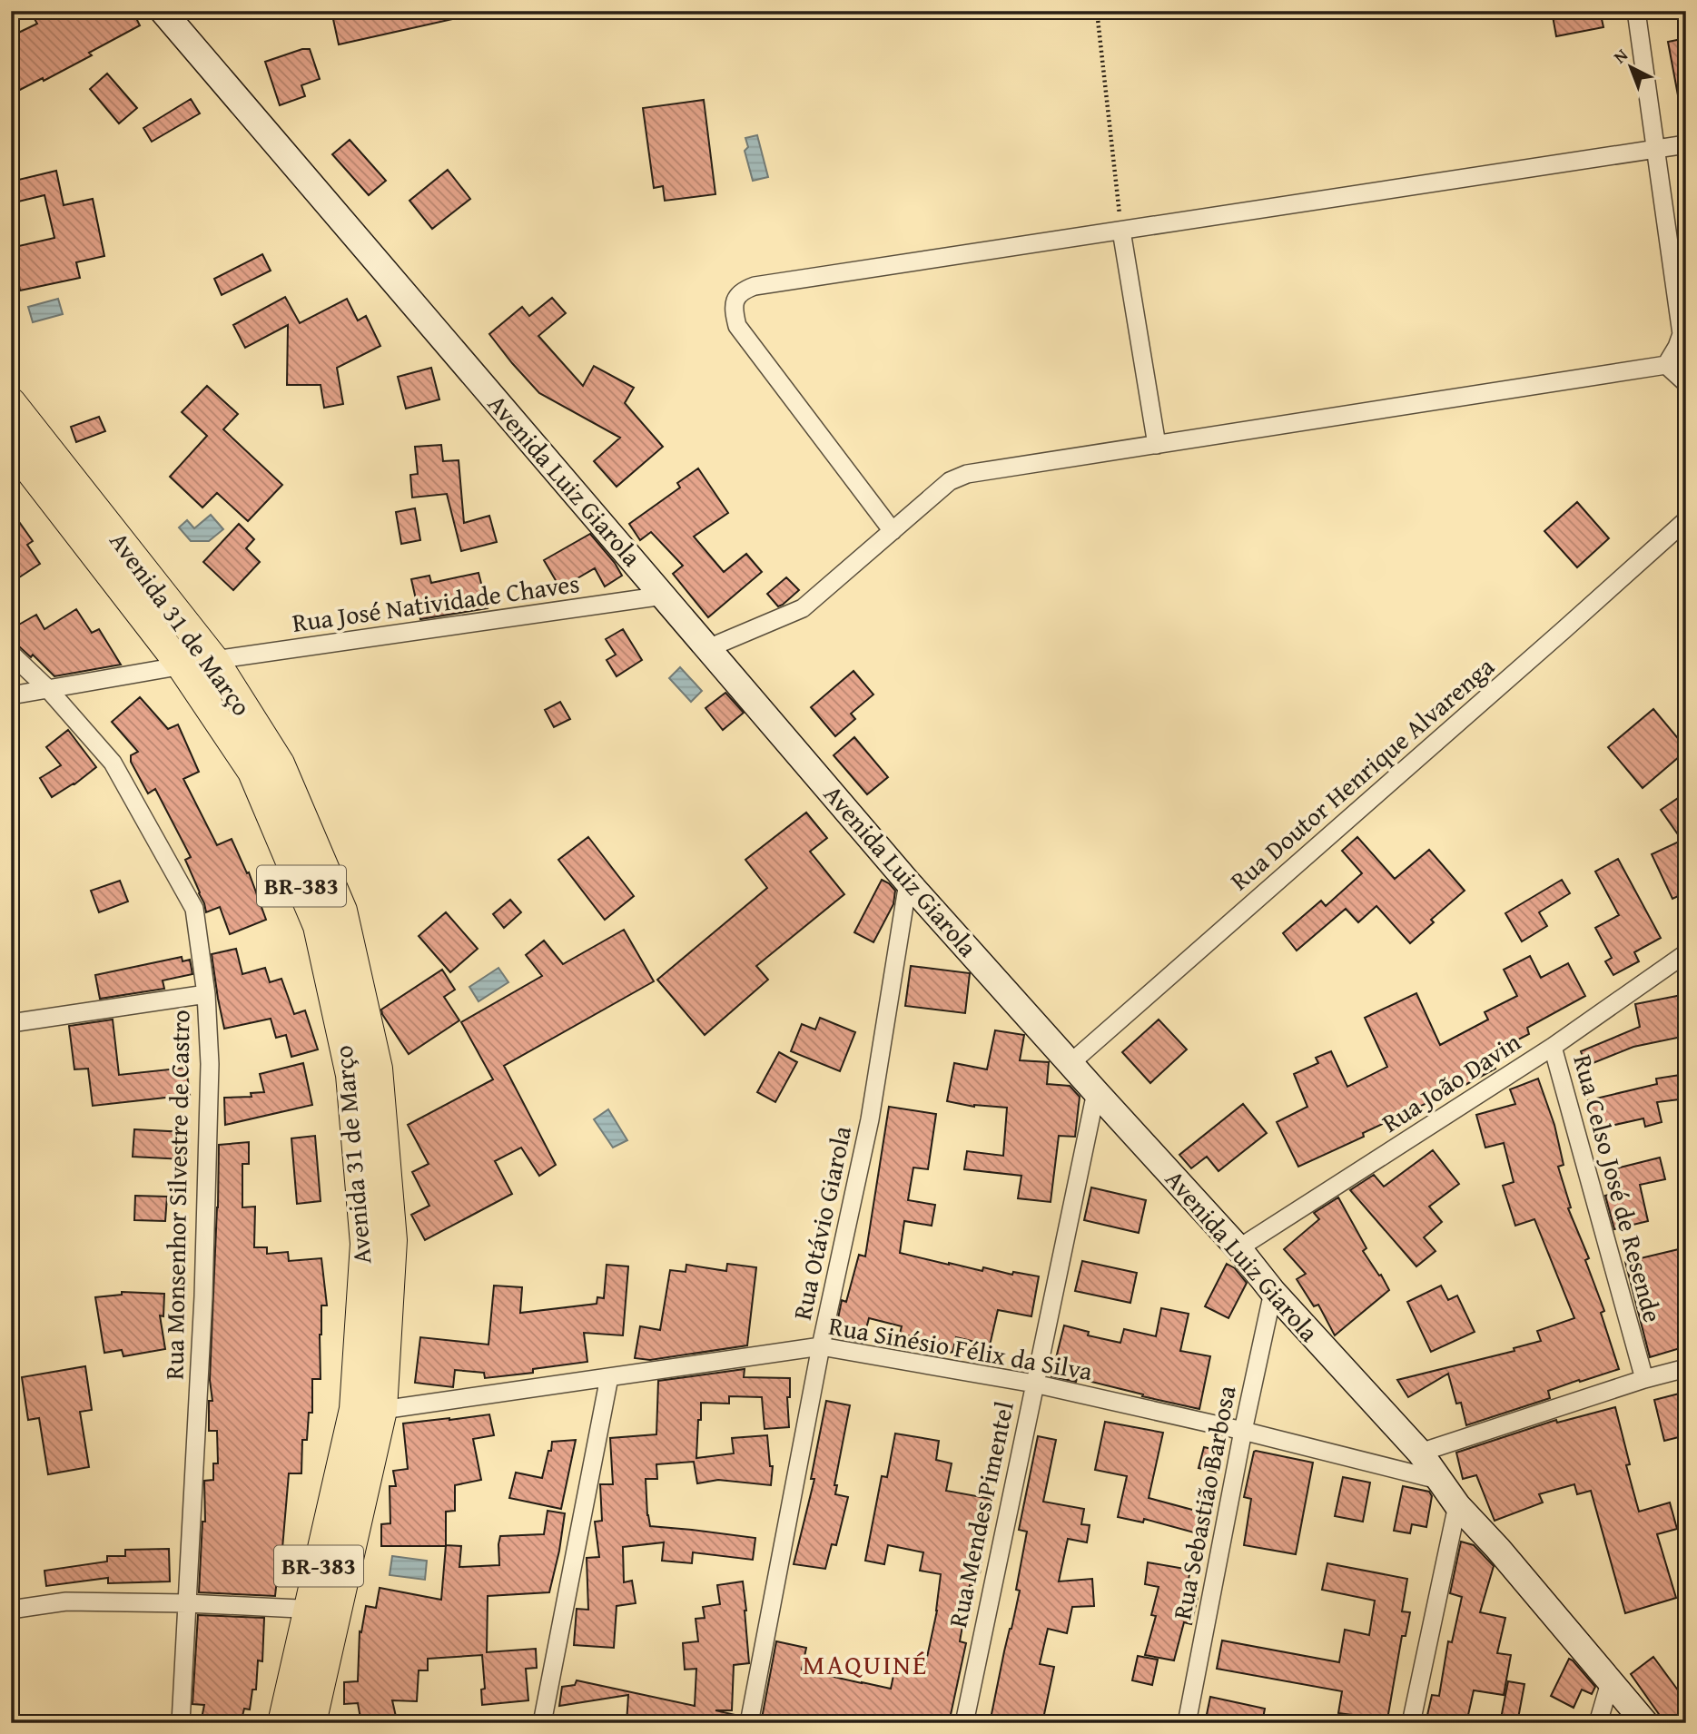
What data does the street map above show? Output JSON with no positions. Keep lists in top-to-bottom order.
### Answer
{
  "streets": {
    "main road": ["Avenida 31 de Março", "BR-383"],
    "street": [
      "Avenida Luiz Giarola",
      "Rua José Natividade Chaves",
      "Rua Doutor Henrique Alvarenga",
      "Rua João Davin",
      "Rua Celso José de Resende",
      "Rua Monsenhor Silvestre de Castro",
      "Rua Otávio Giarola",
      "Rua Sinésio Félix da Silva",
      "Rua Sebastião Barbosa",
      "Rua Mendes Pimentel"
    ]
  },
  "crossings": [
    ["Avenida Luiz Giarola", "Rua José Natividade Chaves"],
    ["Avenida Luiz Giarola", "Rua Doutor Henrique Alvarenga"],
    ["Avenida Luiz Giarola", "Rua João Davin"],
    ["Avenida Luiz Giarola", "Rua Otávio Giarola"],
    ["Avenida Luiz Giarola", "Rua Sinésio Félix da Silva"],
    ["Avenida Luiz Giarola", "Rua Sebastião Barbosa"],
    ["Avenida Luiz Giarola", "Rua Mendes Pimentel"],
    ["Rua José Natividade Chaves", "Avenida 31 de Março"],
    ["Rua José Natividade Chaves", "Rua Monsenhor Silvestre de Castro"],
    ["Avenida 31 de Março", "Rua Sinésio Félix da Silva"],
    ["Rua João Davin", "Rua Celso José de Resende"],
    ["Rua Otávio Giarola", "Rua Sinésio Félix da Silva"],
    ["Rua Sinésio Félix da Silva", "Rua Sebastião Barbosa"],
    ["Rua Sinésio Félix da Silva", "Rua Mendes Pimentel"]
  ],
  "districts": ["MAQUINÉ"],
  "north": "top left"
}
